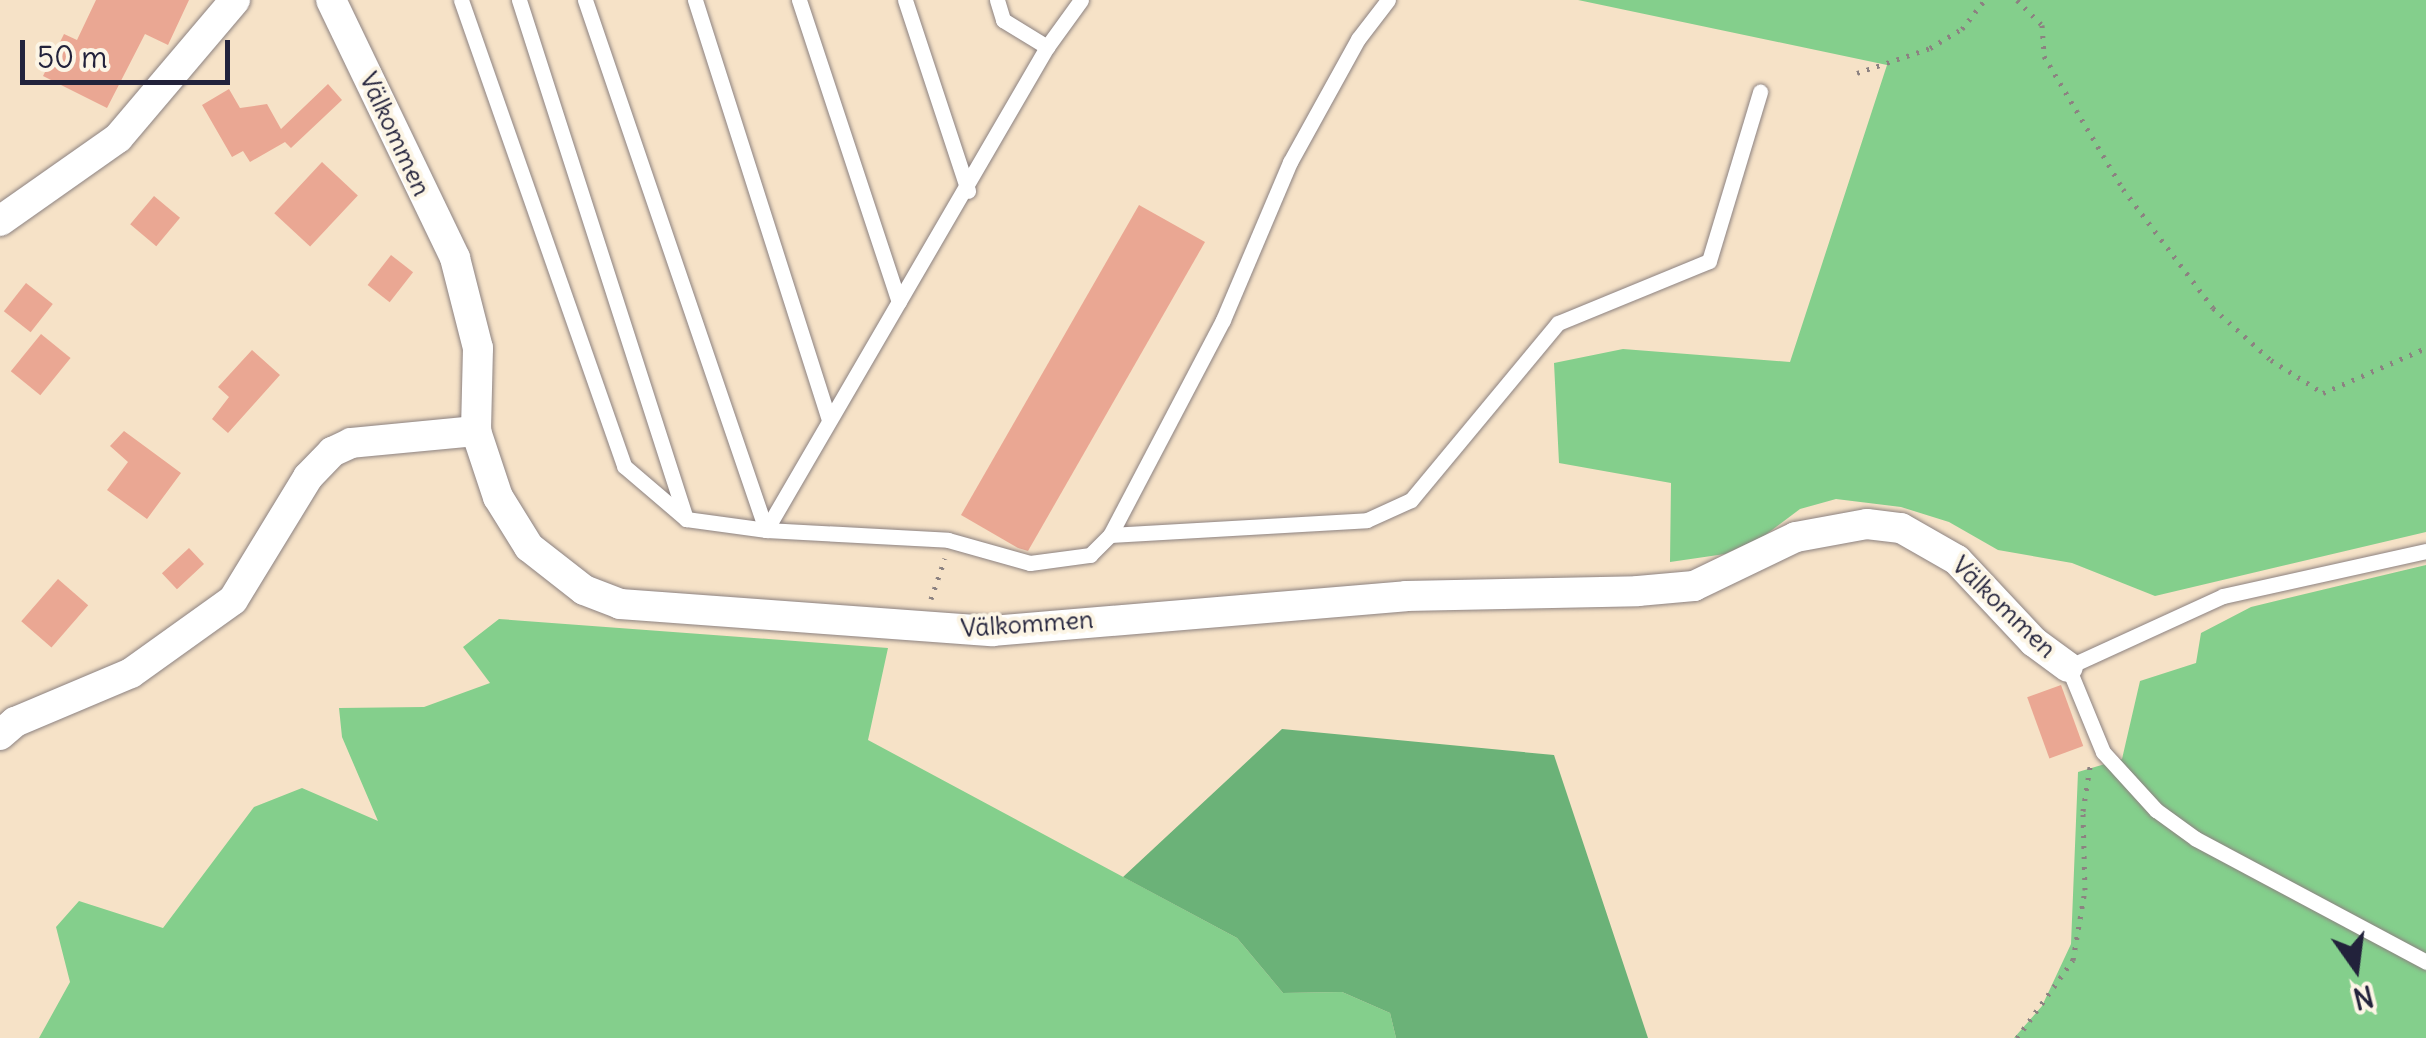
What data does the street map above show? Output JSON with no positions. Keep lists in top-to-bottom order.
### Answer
{
  "streets": {
    "street": ["Välkommen"]
  },
  "scale_bar": "50 m",
  "north": "bottom"
}
